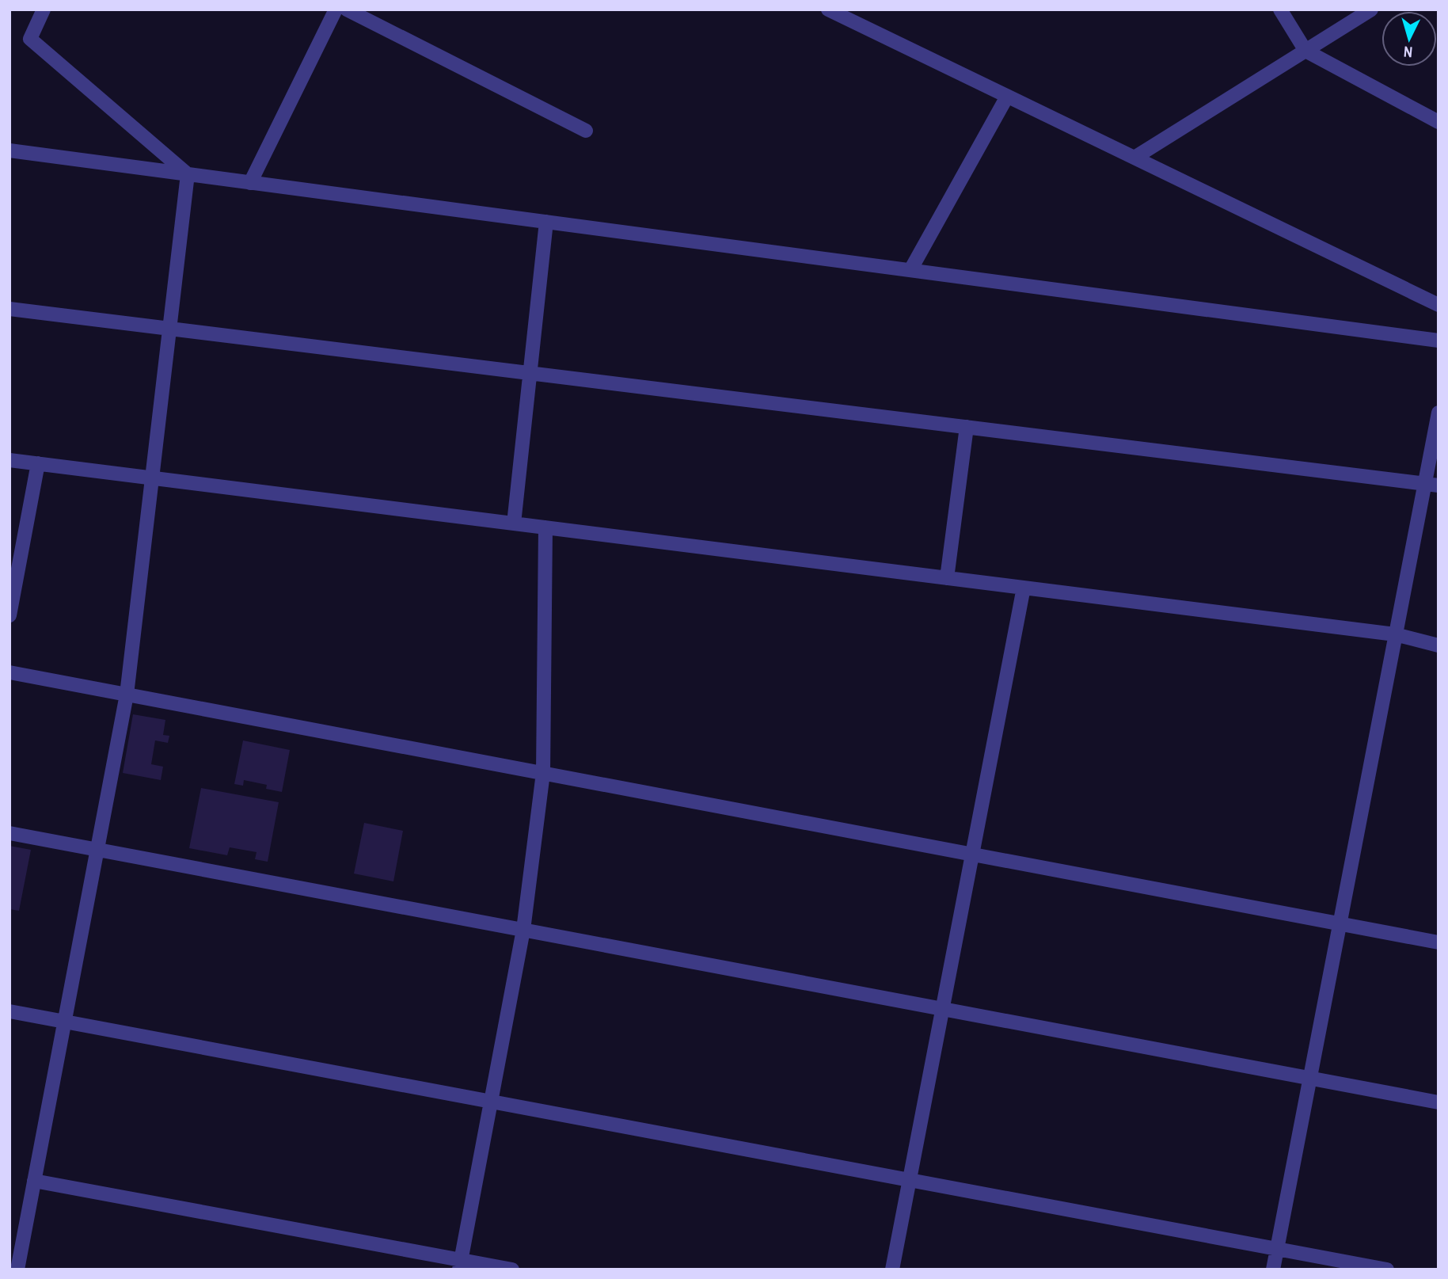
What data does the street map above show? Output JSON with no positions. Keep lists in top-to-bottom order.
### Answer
{
  "north": "bottom"
}
